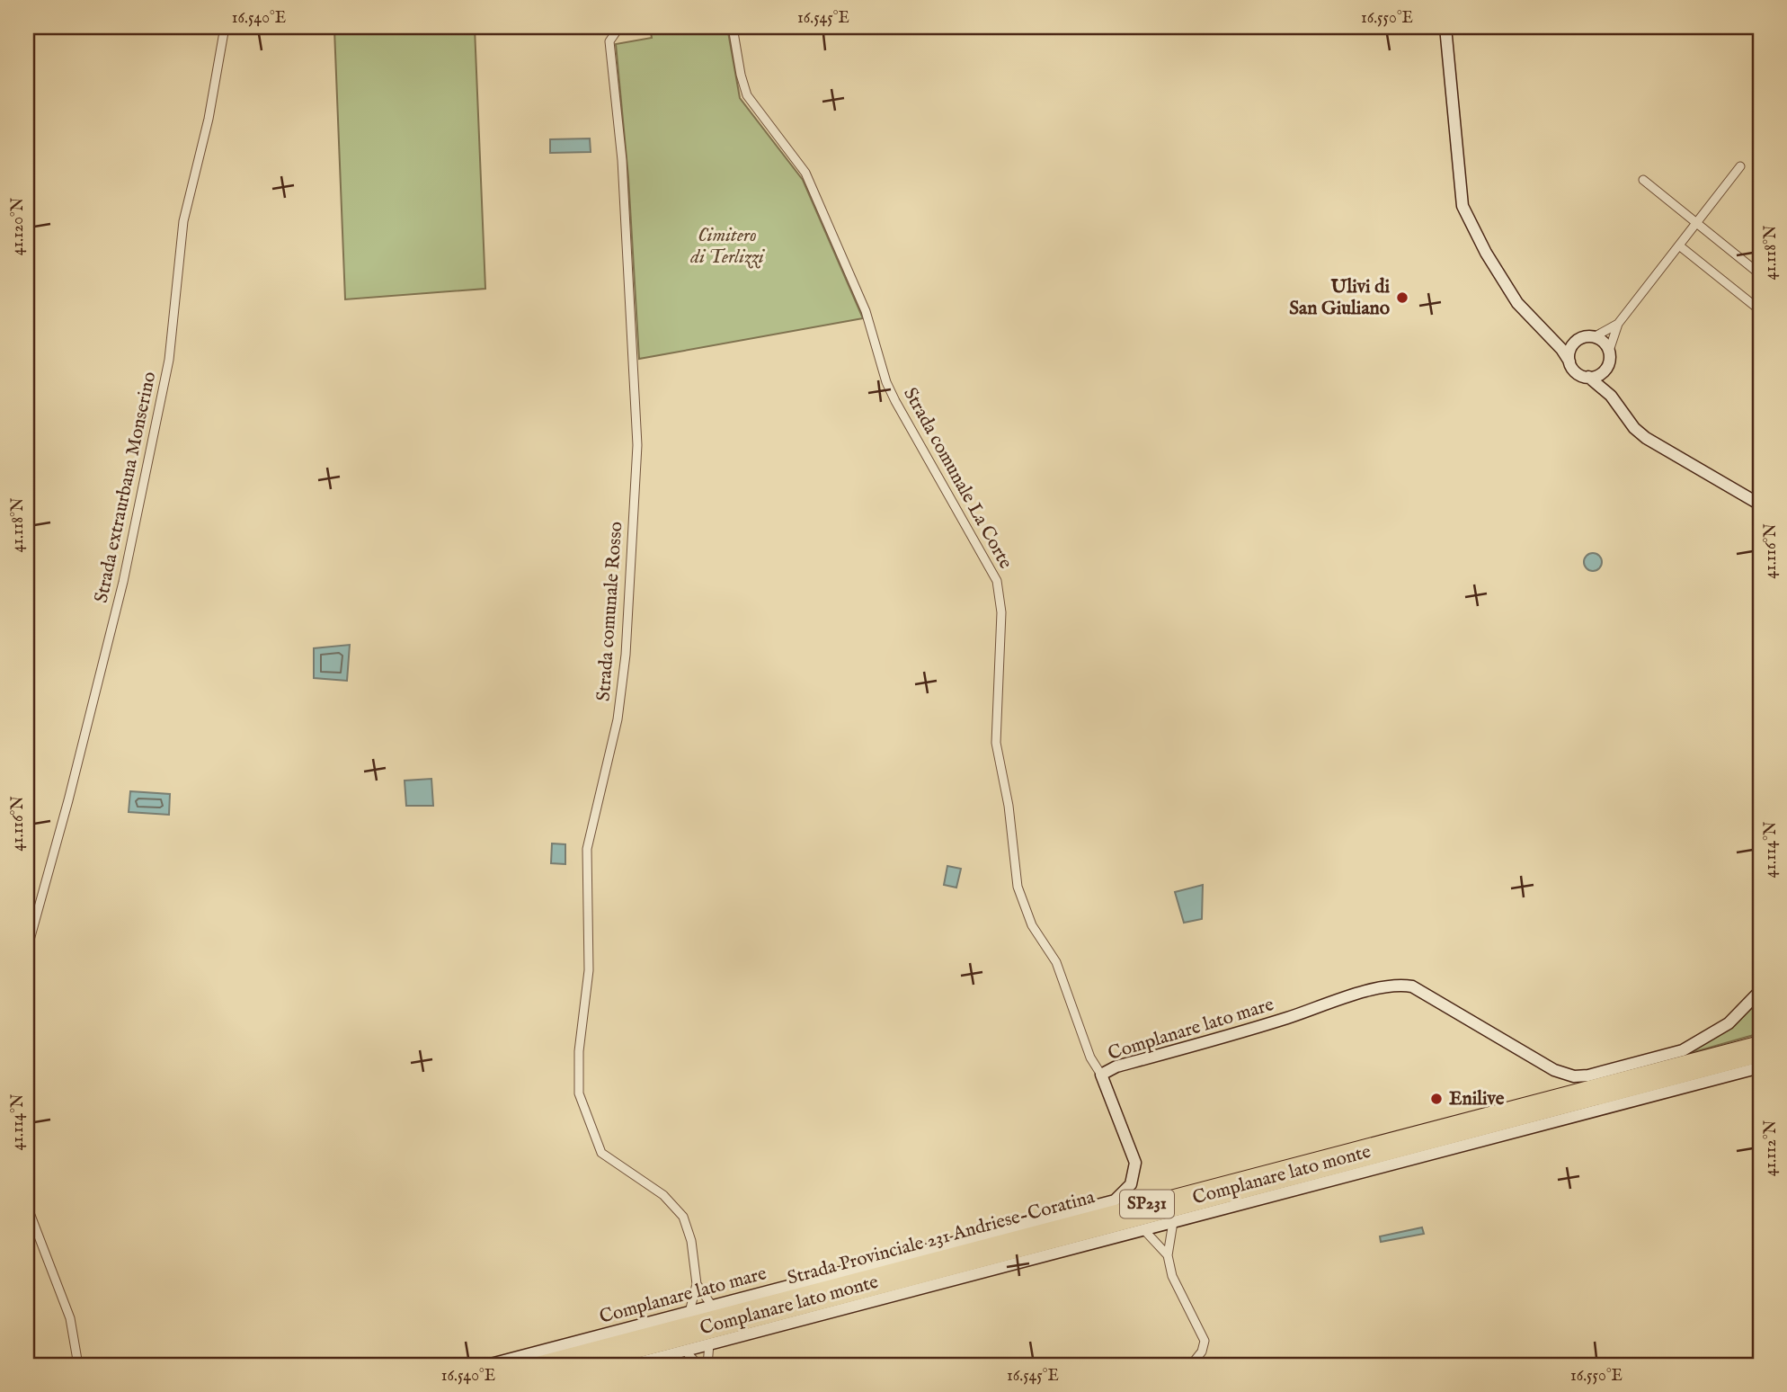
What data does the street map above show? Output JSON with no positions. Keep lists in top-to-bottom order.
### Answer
{
  "streets": {
    "highway": ["SP231", "Strada Provinciale 231 Andriese-Coratina"],
    "street": [
      "Strada comunale La Corte",
      "Strada extraurbana Monserino",
      "Strada comunale Rosso",
      "Complanare lato mare",
      "Complanare lato monte"
    ]
  },
  "crossings": [
    ["Strada comunale La Corte", "Complanare lato mare"],
    ["Strada comunale Rosso", "Complanare lato mare"]
  ],
  "parks": ["Cimitero di Terlizzi"],
  "places": ["Ulivi di San Giuliano", "Enilive"],
  "coordinates": [
    "16.540°E",
    "16.545°E",
    "16.550°E",
    "41.120°N",
    "41.118°N",
    "41.116°N",
    "41.114°N",
    "41.112°N"
  ]
}
